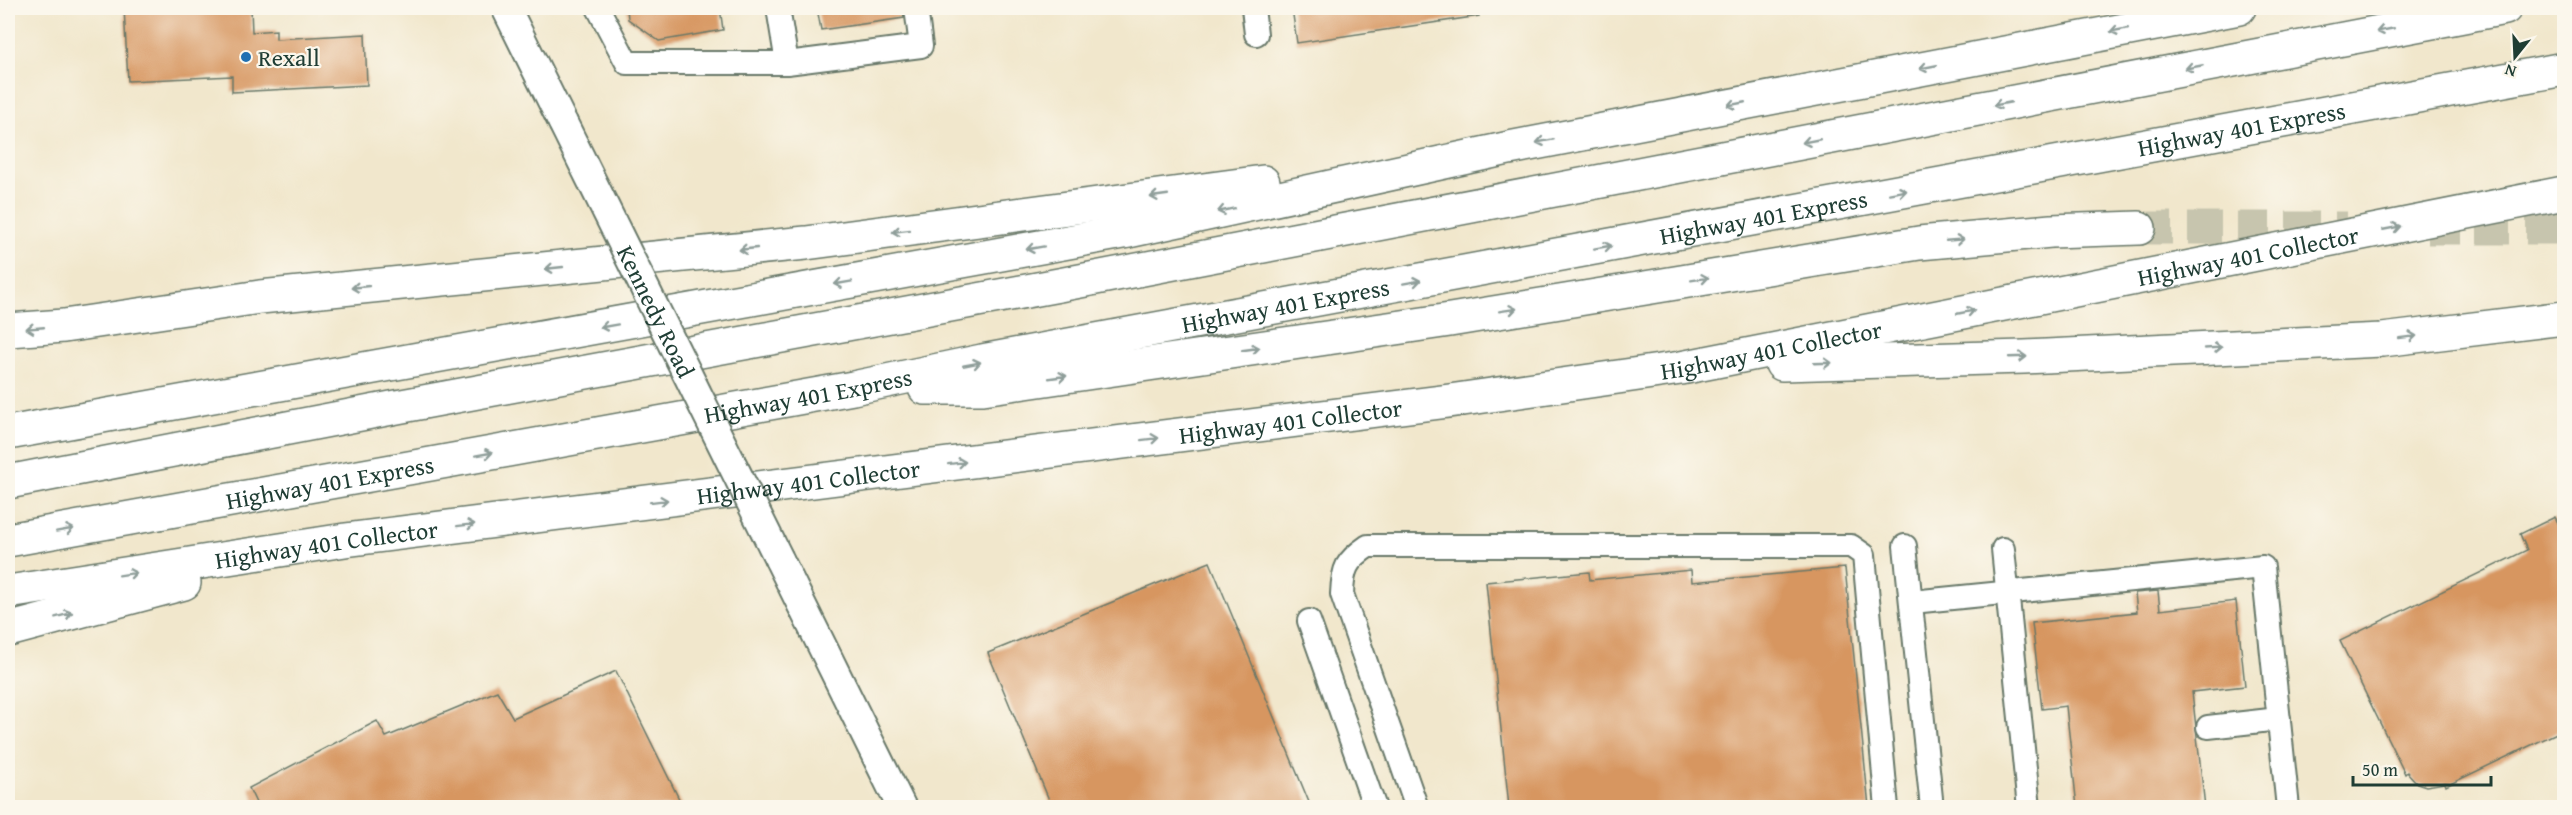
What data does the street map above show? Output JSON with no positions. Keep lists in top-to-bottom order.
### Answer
{
  "streets": {
    "highway": ["Highway 401 Express", "Highway 401 Collector"],
    "main road": ["Kennedy Road"]
  },
  "places": ["Rexall"],
  "scale_bar": "50 m",
  "north": "bottom"
}
